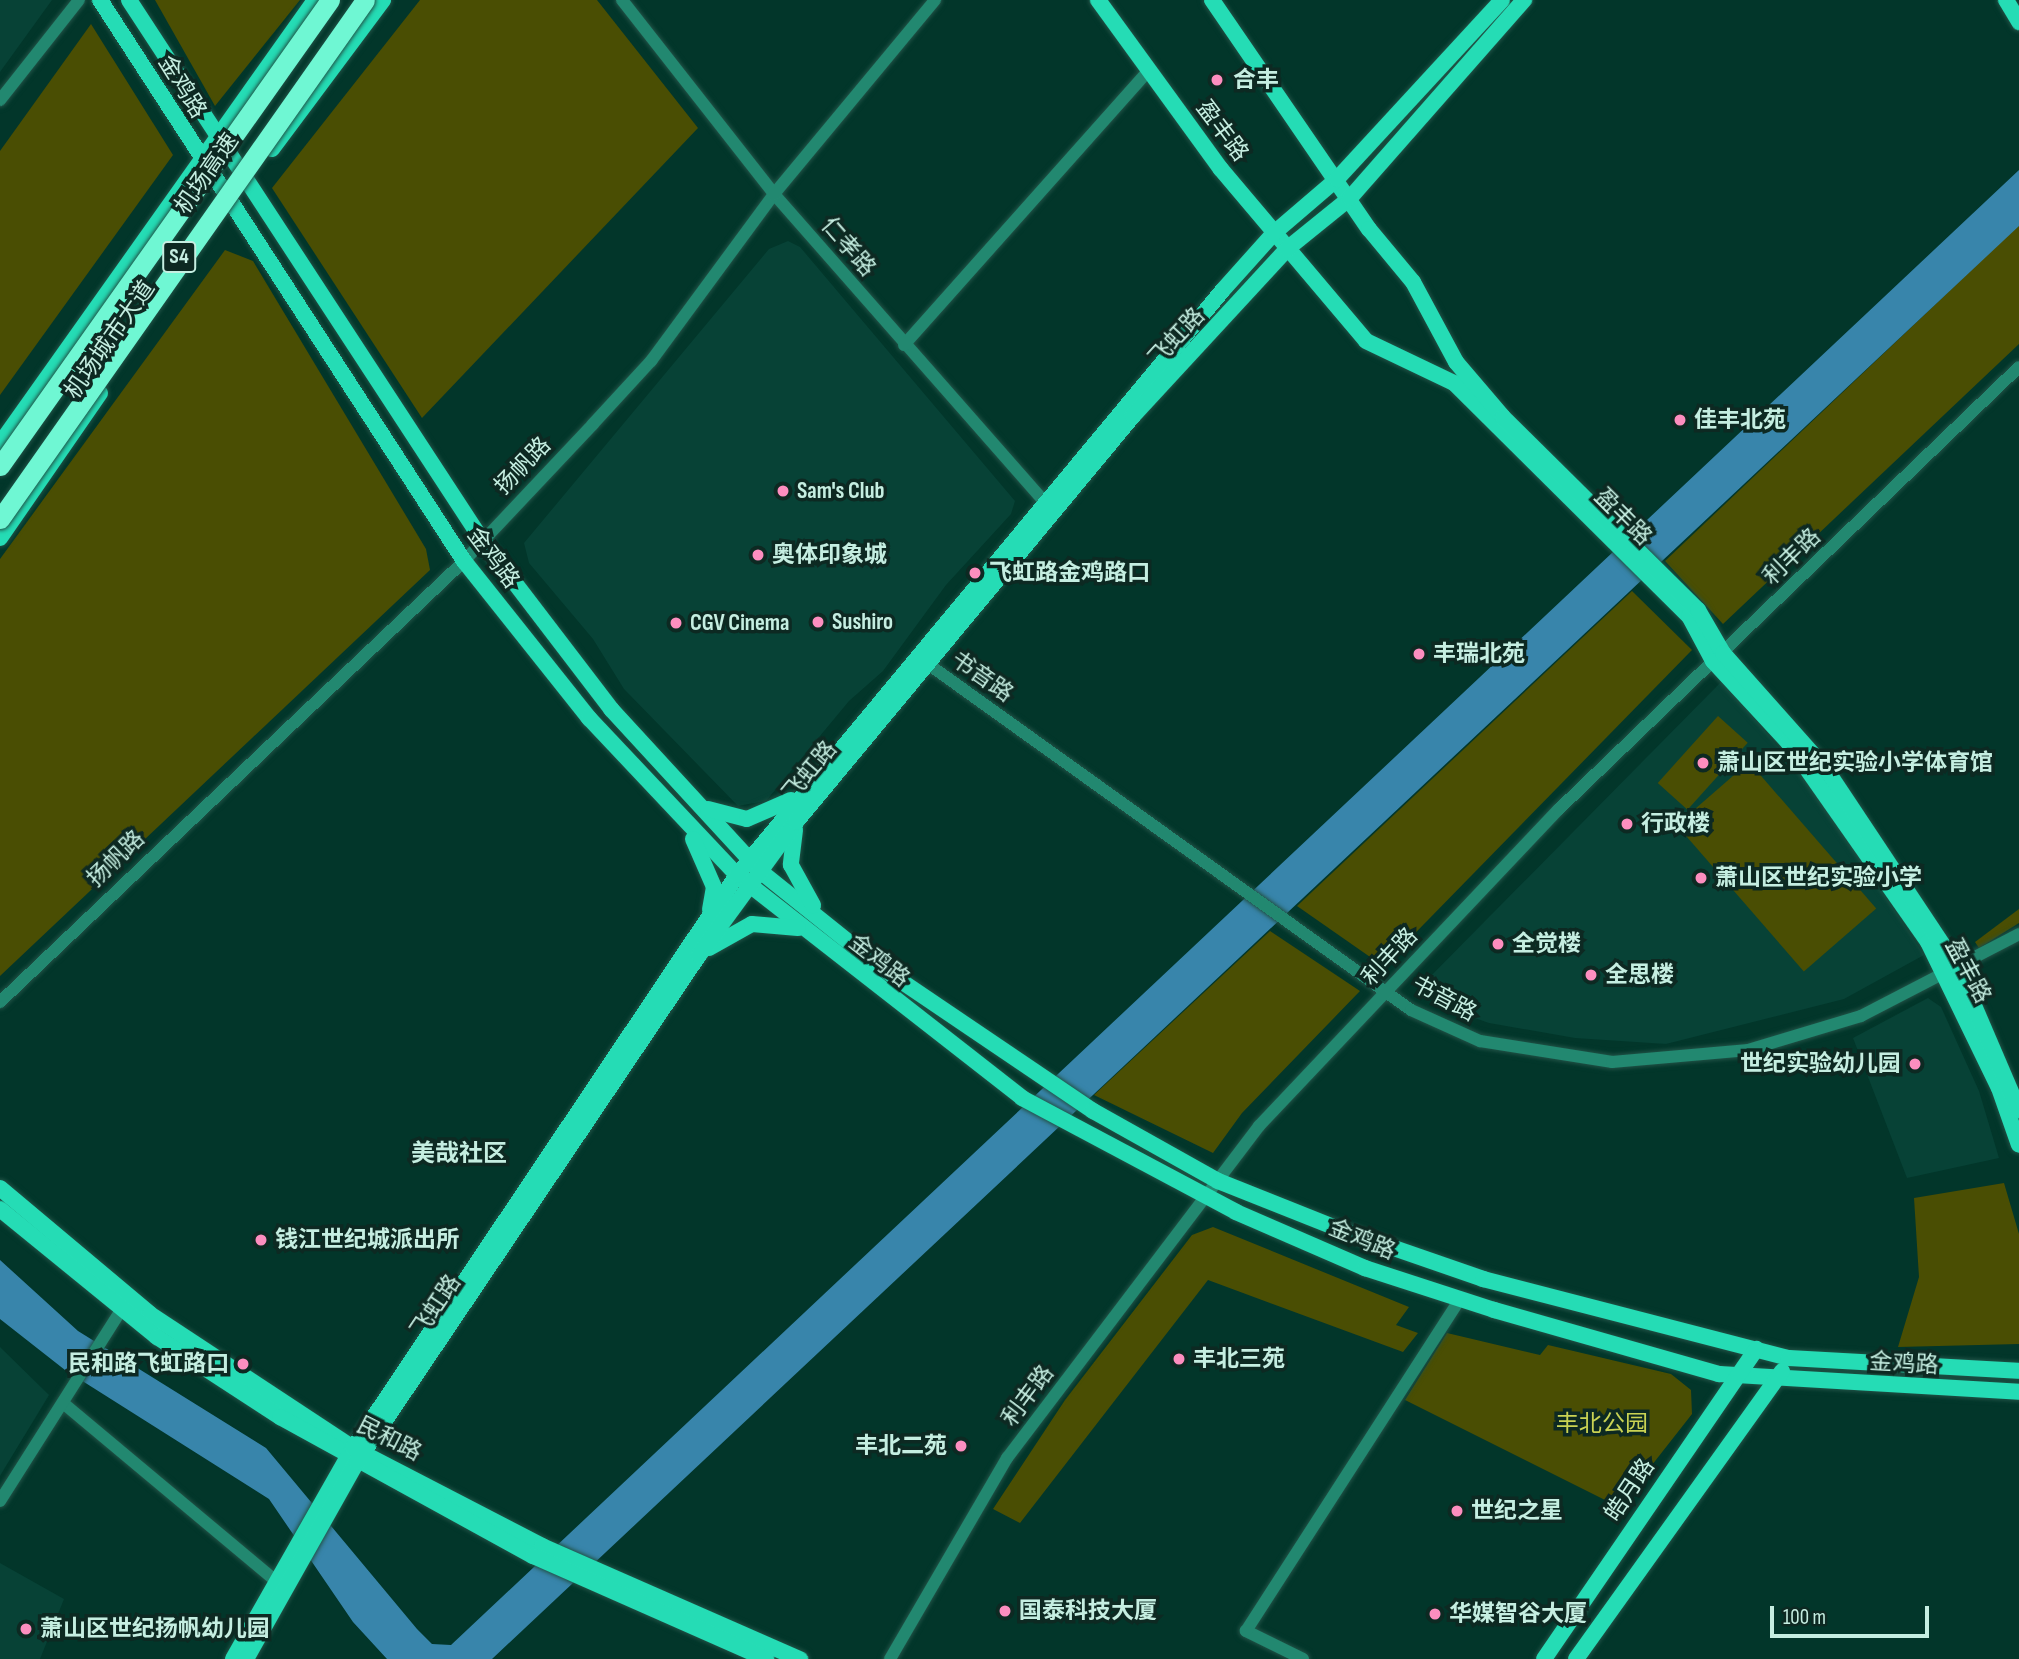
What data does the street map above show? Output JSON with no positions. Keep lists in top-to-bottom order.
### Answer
{
  "streets": {
    "highway": ["机场高速", "S4"],
    "main road": [
      "金鸡路",
      "盈丰路",
      "飞虹路",
      "机场城市大道",
      "民和路",
      "皓月路"
    ],
    "street": [
      "仁孝路",
      "扬帆路",
      "利丰路",
      "书音路"
    ]
  },
  "crossings": [
    ["金鸡路", "飞虹路"],
    ["金鸡路", "机场城市大道"],
    ["金鸡路", "扬帆路"],
    ["金鸡路", "利丰路"],
    ["金鸡路", "皓月路"],
    ["盈丰路", "飞虹路"],
    ["盈丰路", "利丰路"],
    ["盈丰路", "书音路"],
    ["仁孝路", "飞虹路"],
    ["仁孝路", "扬帆路"],
    ["飞虹路", "书音路"],
    ["飞虹路", "民和路"],
    ["利丰路", "书音路"]
  ],
  "districts": ["美哉社区"],
  "parks": ["丰北公园"],
  "places": [
    "合丰",
    "佳丰北苑",
    "Sam's Club",
    "奥体印象城",
    "飞虹路金鸡路口",
    "Sushiro",
    "CGV Cinema",
    "丰瑞北苑",
    "萧山区世纪实验小学体育馆",
    "行政楼",
    "萧山区世纪实验小学",
    "全觉楼",
    "全思楼",
    "世纪实验幼儿园",
    "钱江世纪城派出所",
    "丰北三苑",
    "民和路飞虹路口",
    "丰北二苑",
    "世纪之星",
    "国泰科技大厦",
    "华媒智谷大厦",
    "萧山区世纪扬帆幼儿园"
  ],
  "scale_bar": "100 m"
}
